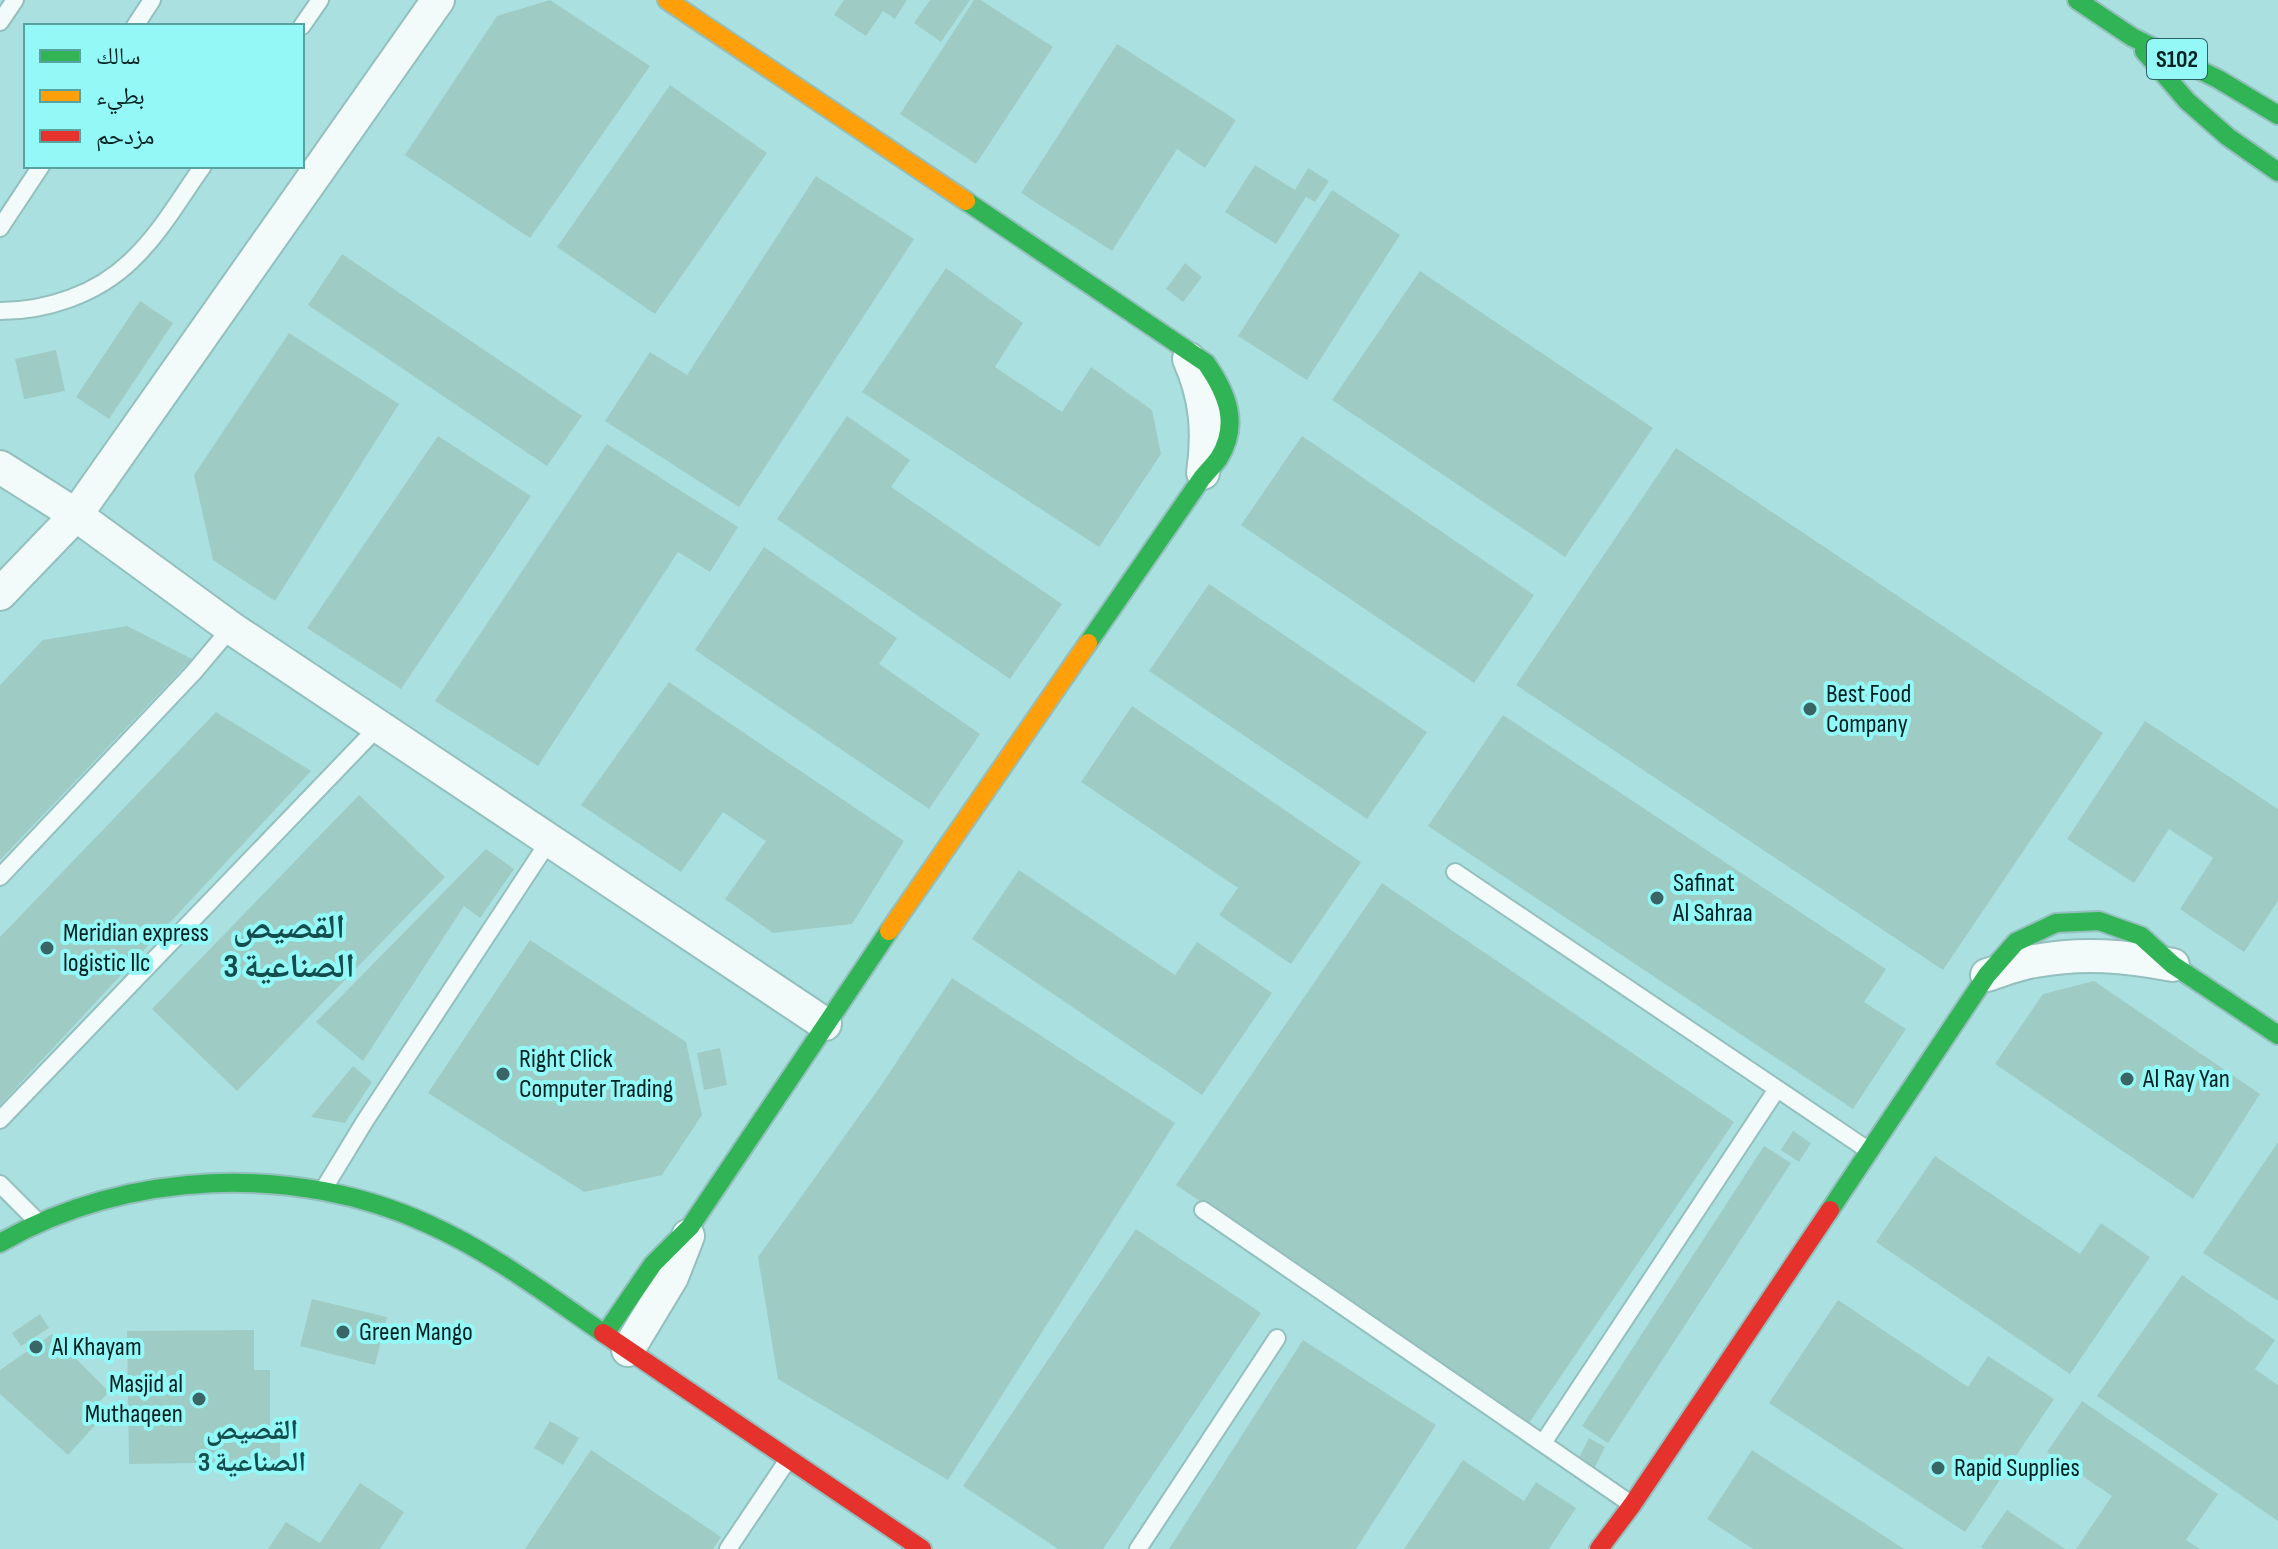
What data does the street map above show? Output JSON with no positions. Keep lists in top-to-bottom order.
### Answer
{
  "streets": {
    "main road": ["S102"]
  },
  "districts": ["القصيص الصناعية 3", "القصيص الصناعية 3"],
  "places": [
    "Best Food Company",
    "Safinat Al Sahraa",
    "Meridian express logistic llc",
    "Right Click Computer Trading",
    "Al Ray Yan",
    "Green Mango",
    "Al Khayam",
    "Masjid al Muthaqeen",
    "Rapid Supplies"
  ],
  "legend": ["سالك", "بطيء", "مزدحم"]
}
